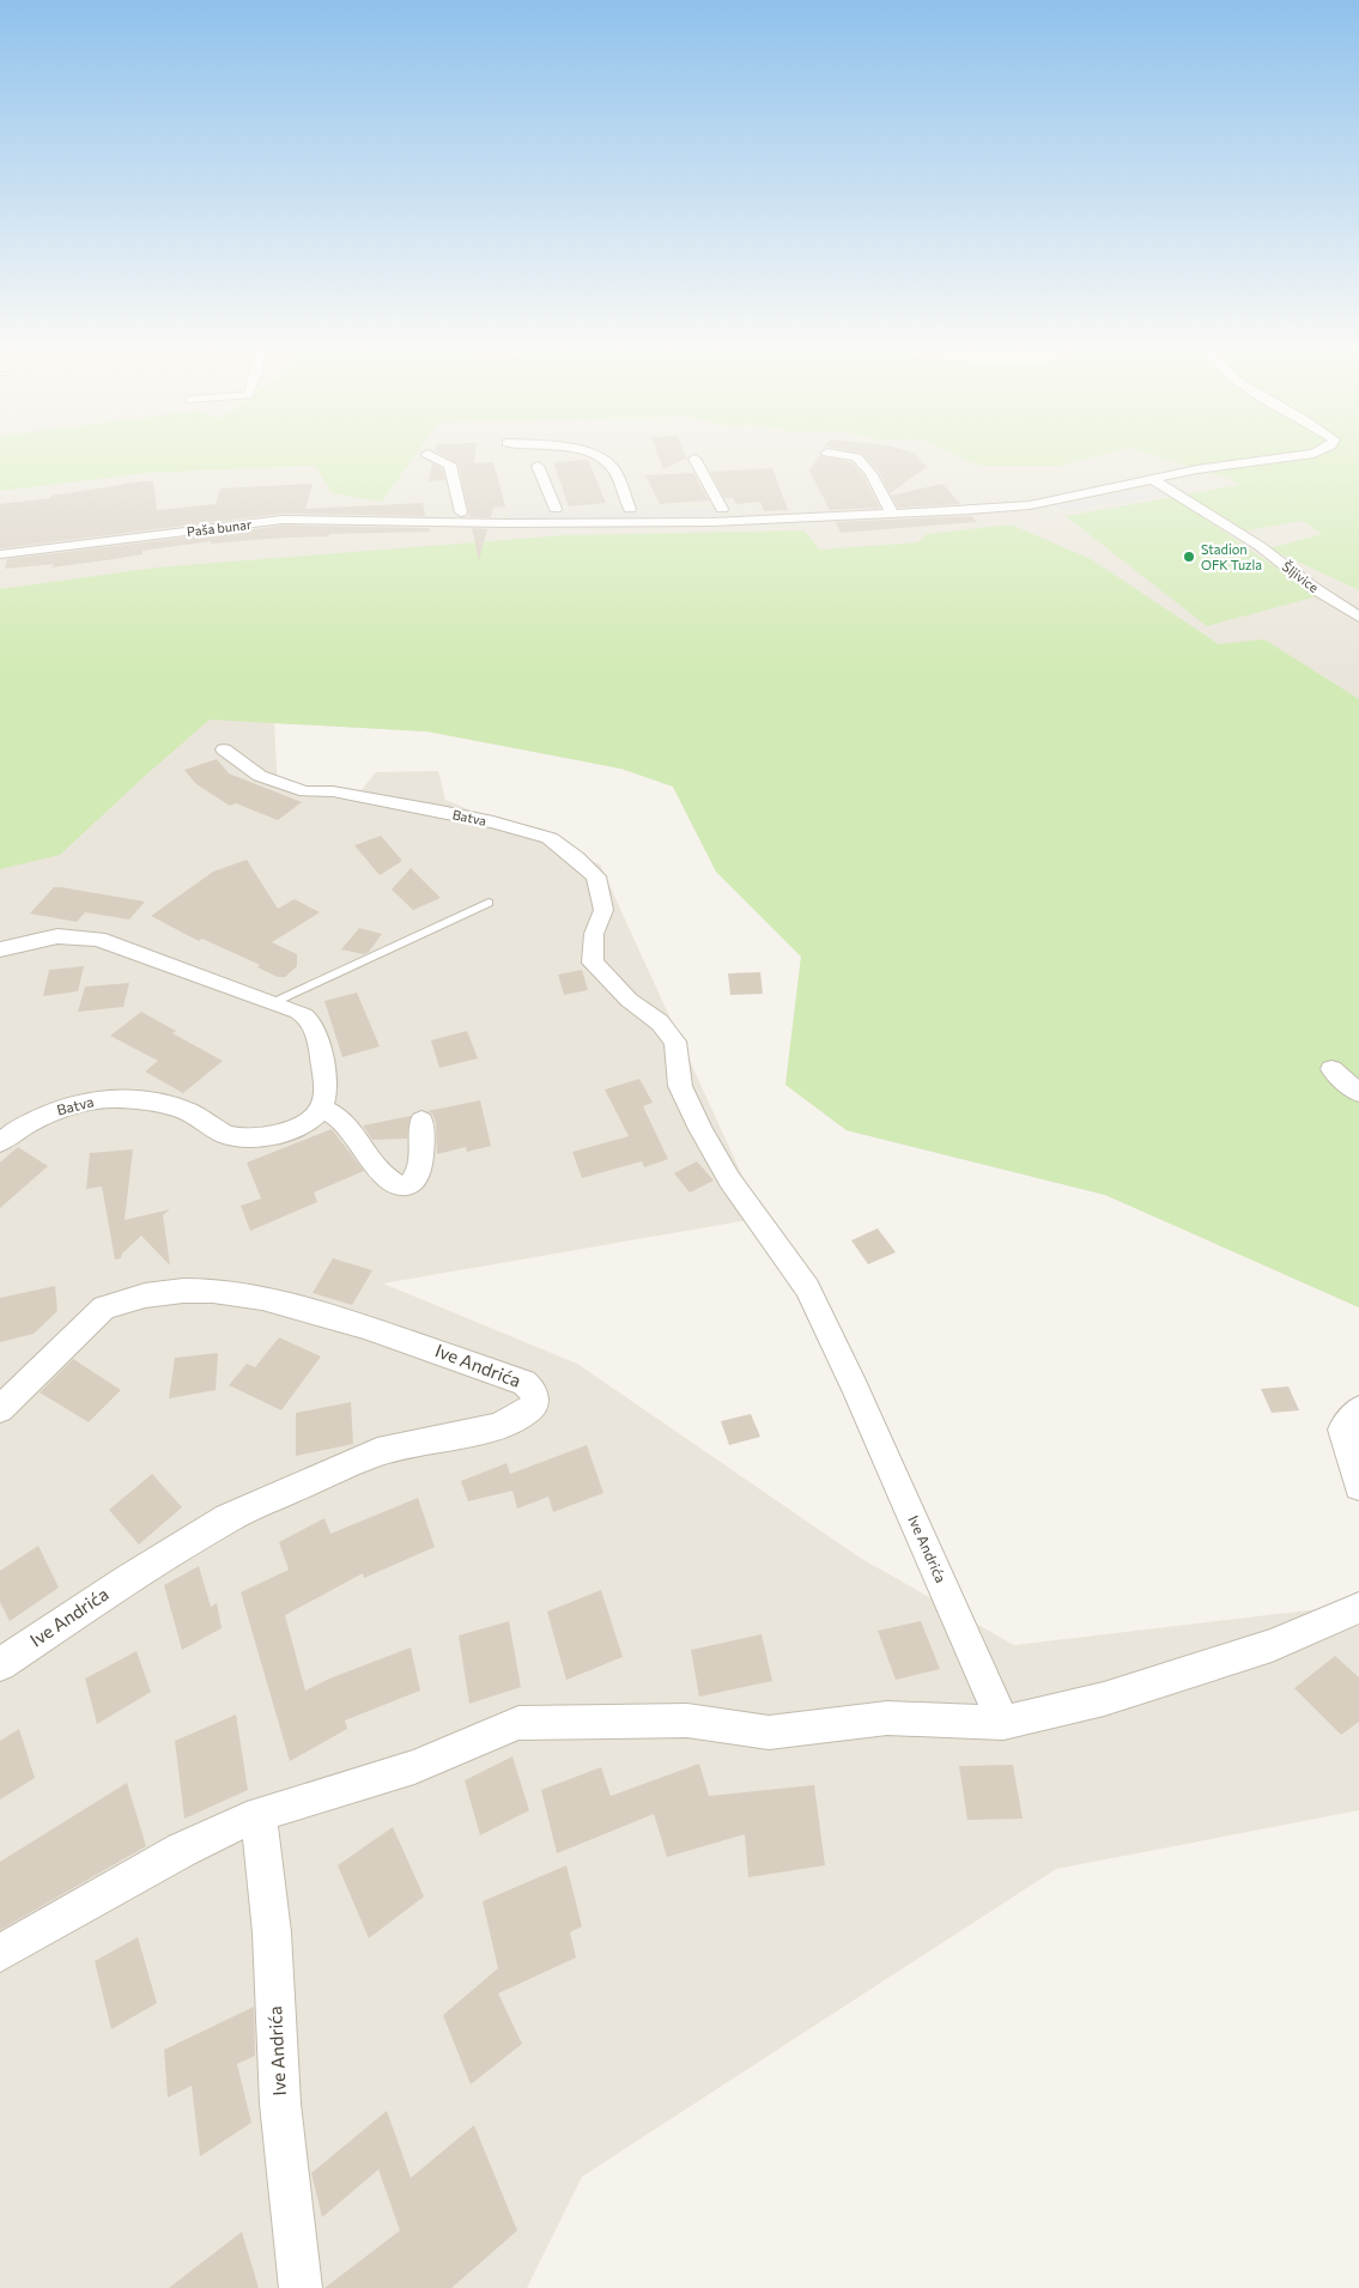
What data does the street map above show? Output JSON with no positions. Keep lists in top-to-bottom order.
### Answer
{
  "streets": {
    "street": [
      "Paša bunar",
      "Šljivice",
      "Batva",
      "Ive Andrića"
    ]
  },
  "crossings": [
    ["Paša bunar", "Šljivice"],
    ["Batva", "Ive Andrića"]
  ],
  "places": ["Stadion OFK Tuzla"]
}
